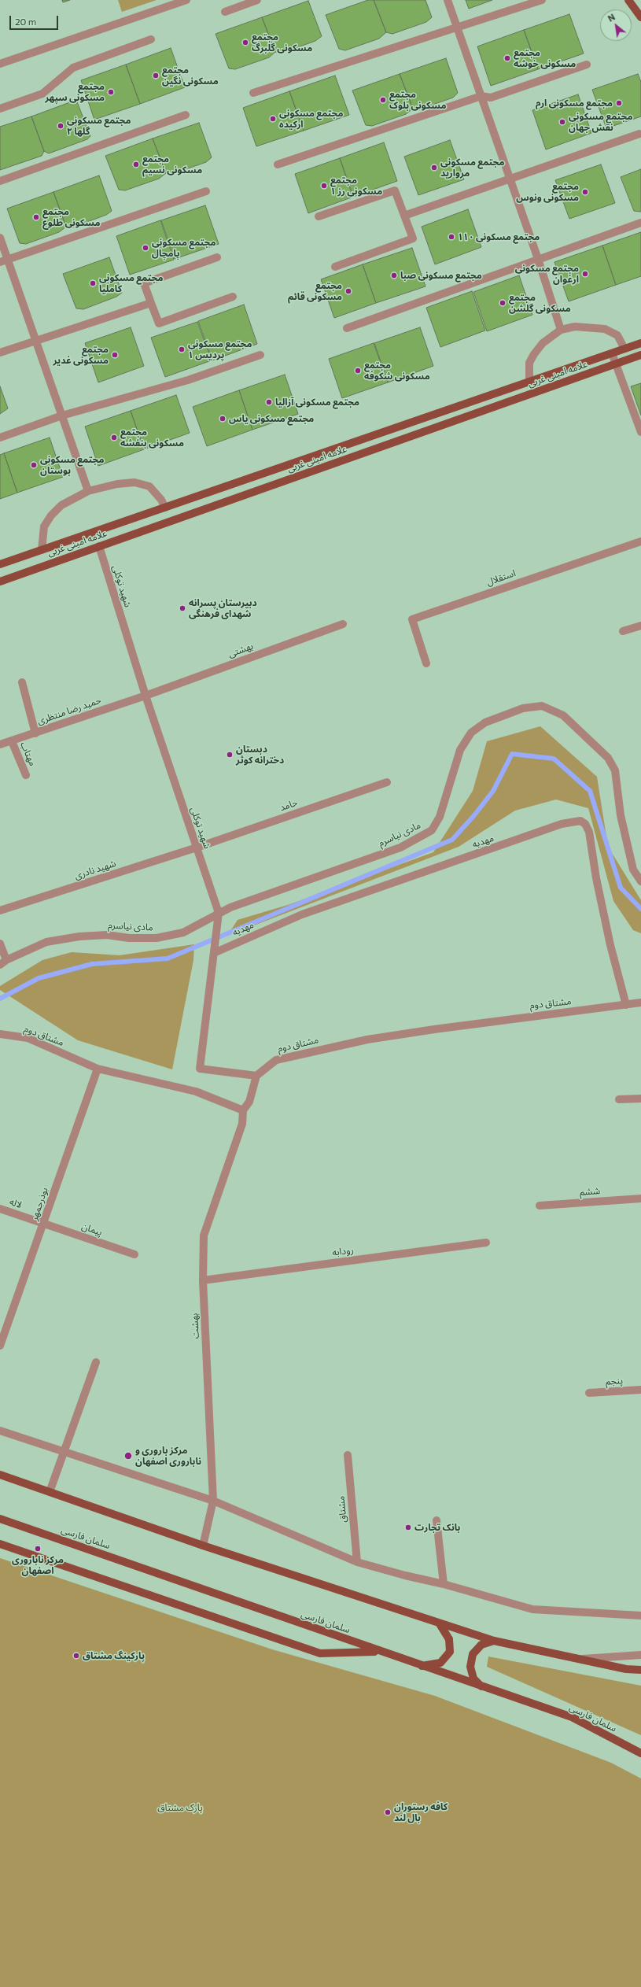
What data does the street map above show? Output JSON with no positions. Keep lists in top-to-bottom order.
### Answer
{
  "streets": {
    "main road": ["علامه امینی غربی", "سلمان فارسی"],
    "street": [
      "استقلال",
      "شهید توکلی",
      "بهشتی",
      "حمید رضا منتظری",
      "مهتاب",
      "حامد",
      "مادی نیاسرم",
      "مهدیه",
      "شهید نادری",
      "مشتاق دوم",
      "ششم",
      "لاله",
      "بوذرجمهر",
      "پیمان",
      "رودابه",
      "بهشت",
      "پنجم",
      "مشتاق"
    ]
  },
  "crossings": [
    ["علامه امینی غربی", "شهید توکلی"],
    ["شهید توکلی", "بهشتی"],
    ["شهید توکلی", "حمید رضا منتظری"],
    ["شهید توکلی", "حامد"],
    ["شهید توکلی", "مادی نیاسرم"],
    ["شهید توکلی", "مهدیه"],
    ["شهید توکلی", "شهید نادری"],
    ["شهید توکلی", "مشتاق دوم"],
    ["بهشتی", "حمید رضا منتظری"],
    ["حمید رضا منتظری", "مهتاب"],
    ["حامد", "شهید نادری"],
    ["مهدیه", "مشتاق دوم"],
    ["مشتاق دوم", "بوذرجمهر"],
    ["مشتاق دوم", "بهشت"],
    ["لاله", "بوذرجمهر"],
    ["لاله", "پیمان"],
    ["بوذرجمهر", "پیمان"],
    ["رودابه", "بهشت"]
  ],
  "parks": ["پارک مشتاق"],
  "places": [
    "مجتمع مسکونی گلبرگ",
    "مجتمع مسکونی خوشه",
    "مجتمع مسکونی نگین",
    "مجتمع مسکونی سپهر",
    "مجتمع مسکونی بلوک",
    "مجتمع مسکونی ارم",
    "مجتمع مسکونی ارکیده",
    "مجتمع مسکونی نقش جهان",
    "مجتمع مسکونی گلها ۲",
    "مجتمع مسکونی نسیم",
    "مجتمع مسکونی مروارید",
    "مجتمع مسکونی رز ۱",
    "مجتمع مسکونی ونوس",
    "مجتمع مسکونی طلوع",
    "مجتمع مسکونی ۱۱۰",
    "مجتمع مسکونی پامچال",
    "مجتمع مسکونی ارغوان",
    "مجتمع مسکونی صبا",
    "مجتمع مسکونی کاملیا",
    "مجتمع مسکونی قائم",
    "مجتمع مسکونی گلشن",
    "مجتمع مسکونی پردیس ۱",
    "مجتمع مسکونی غدیر",
    "مجتمع مسکونی شکوفه",
    "مجتمع مسکونی آزالیا",
    "مجتمع مسکونی یاس",
    "مجتمع مسکونی بنفشه",
    "مجتمع مسکونی بوستان",
    "دبیرستان پسرانه شهدای فرهنگی",
    "دبستان دخترانه کوثر",
    "مرکز باروری و ناباروری اصفهان",
    "بانک تجارت",
    "مرکز ناباروری اصفهان",
    "پارکینگ مشتاق",
    "کافه رستوران بال لند"
  ],
  "scale_bar": "20 m",
  "north": "top left"
}
